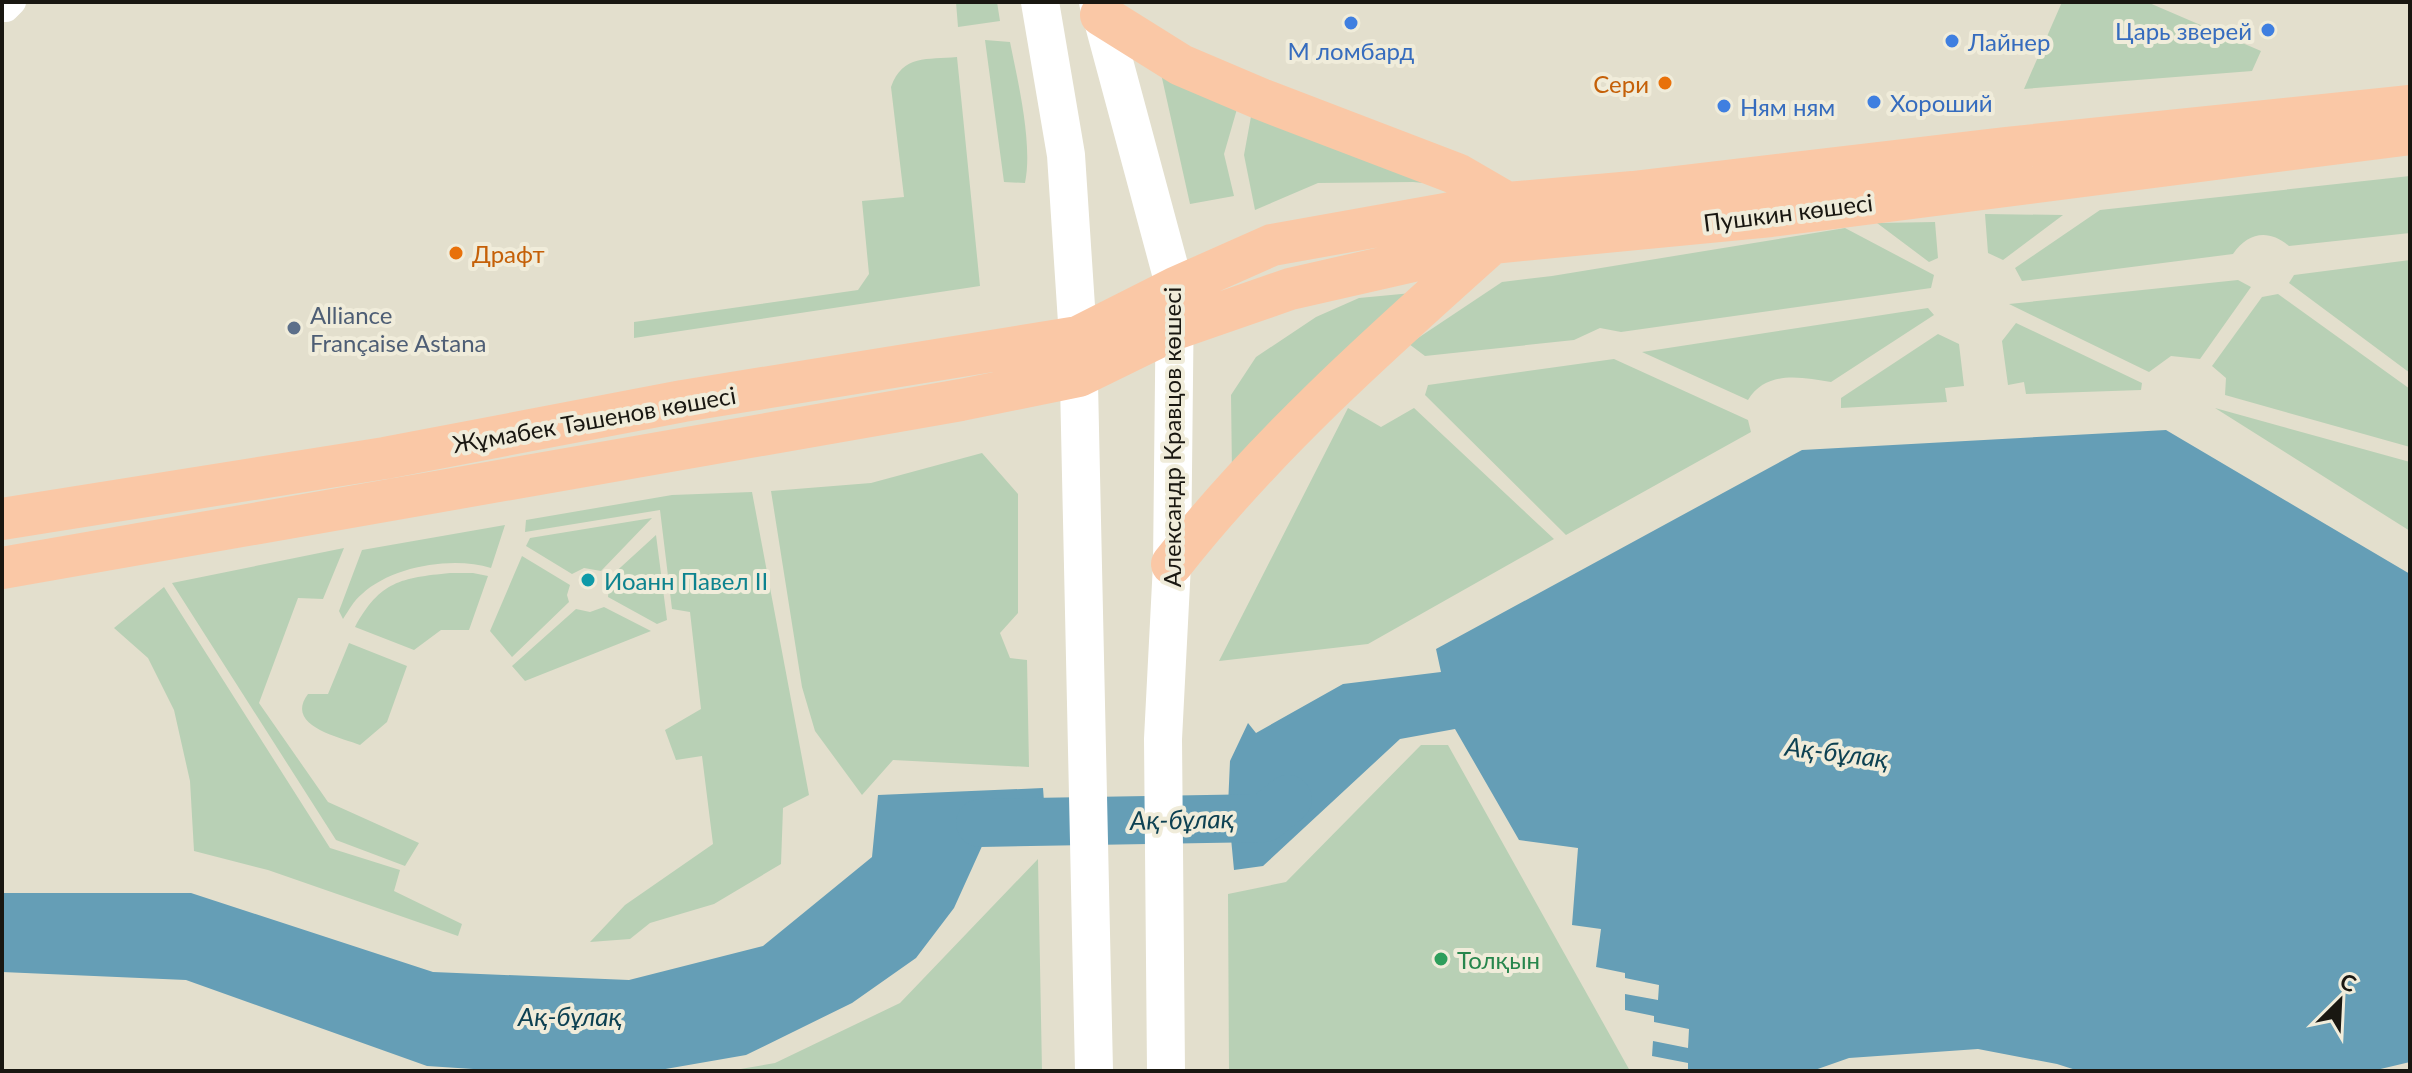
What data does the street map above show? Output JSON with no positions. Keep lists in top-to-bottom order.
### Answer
{
  "streets": {
    "main road": ["Пушкин көшесі", "Жұмабек Тәшенов көшесі", "Александр Кравцов көшесі"]
  },
  "crossings": [
    ["Пушкин көшесі", "Жұмабек Тәшенов көшесі"],
    ["Пушкин көшесі", "Александр Кравцов көшесі"],
    ["Жұмабек Тәшенов көшесі", "Александр Кравцов көшесі"]
  ],
  "water": ["Ақ-бұлақ"],
  "places": [
    "М ломбард",
    "Царь зверей",
    "Лайнер",
    "Сери",
    "Хороший",
    "Ням ням",
    "Драфт",
    "Alliance Française Astana",
    "Иоанн Павел II",
    "Толқын"
  ],
  "north": "top right"
}
